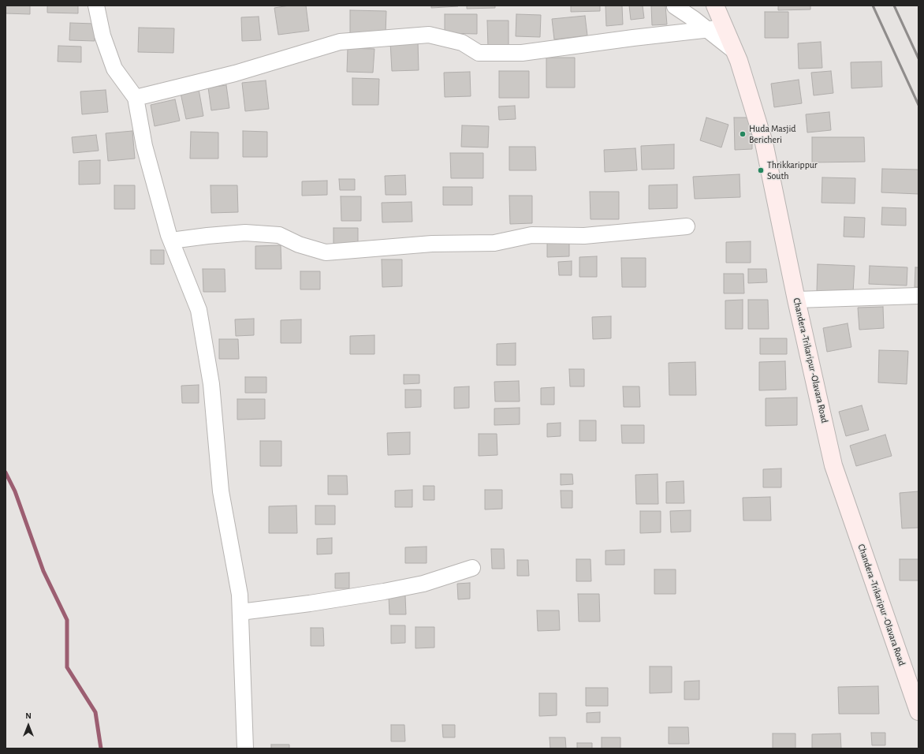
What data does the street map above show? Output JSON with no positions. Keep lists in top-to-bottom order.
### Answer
{
  "streets": {
    "main road": ["Chandera -Trikaripur -Olavara Road"]
  },
  "places": ["Huda Masjid Bericheri", "Thrikkarippur South"],
  "north": "top"
}
